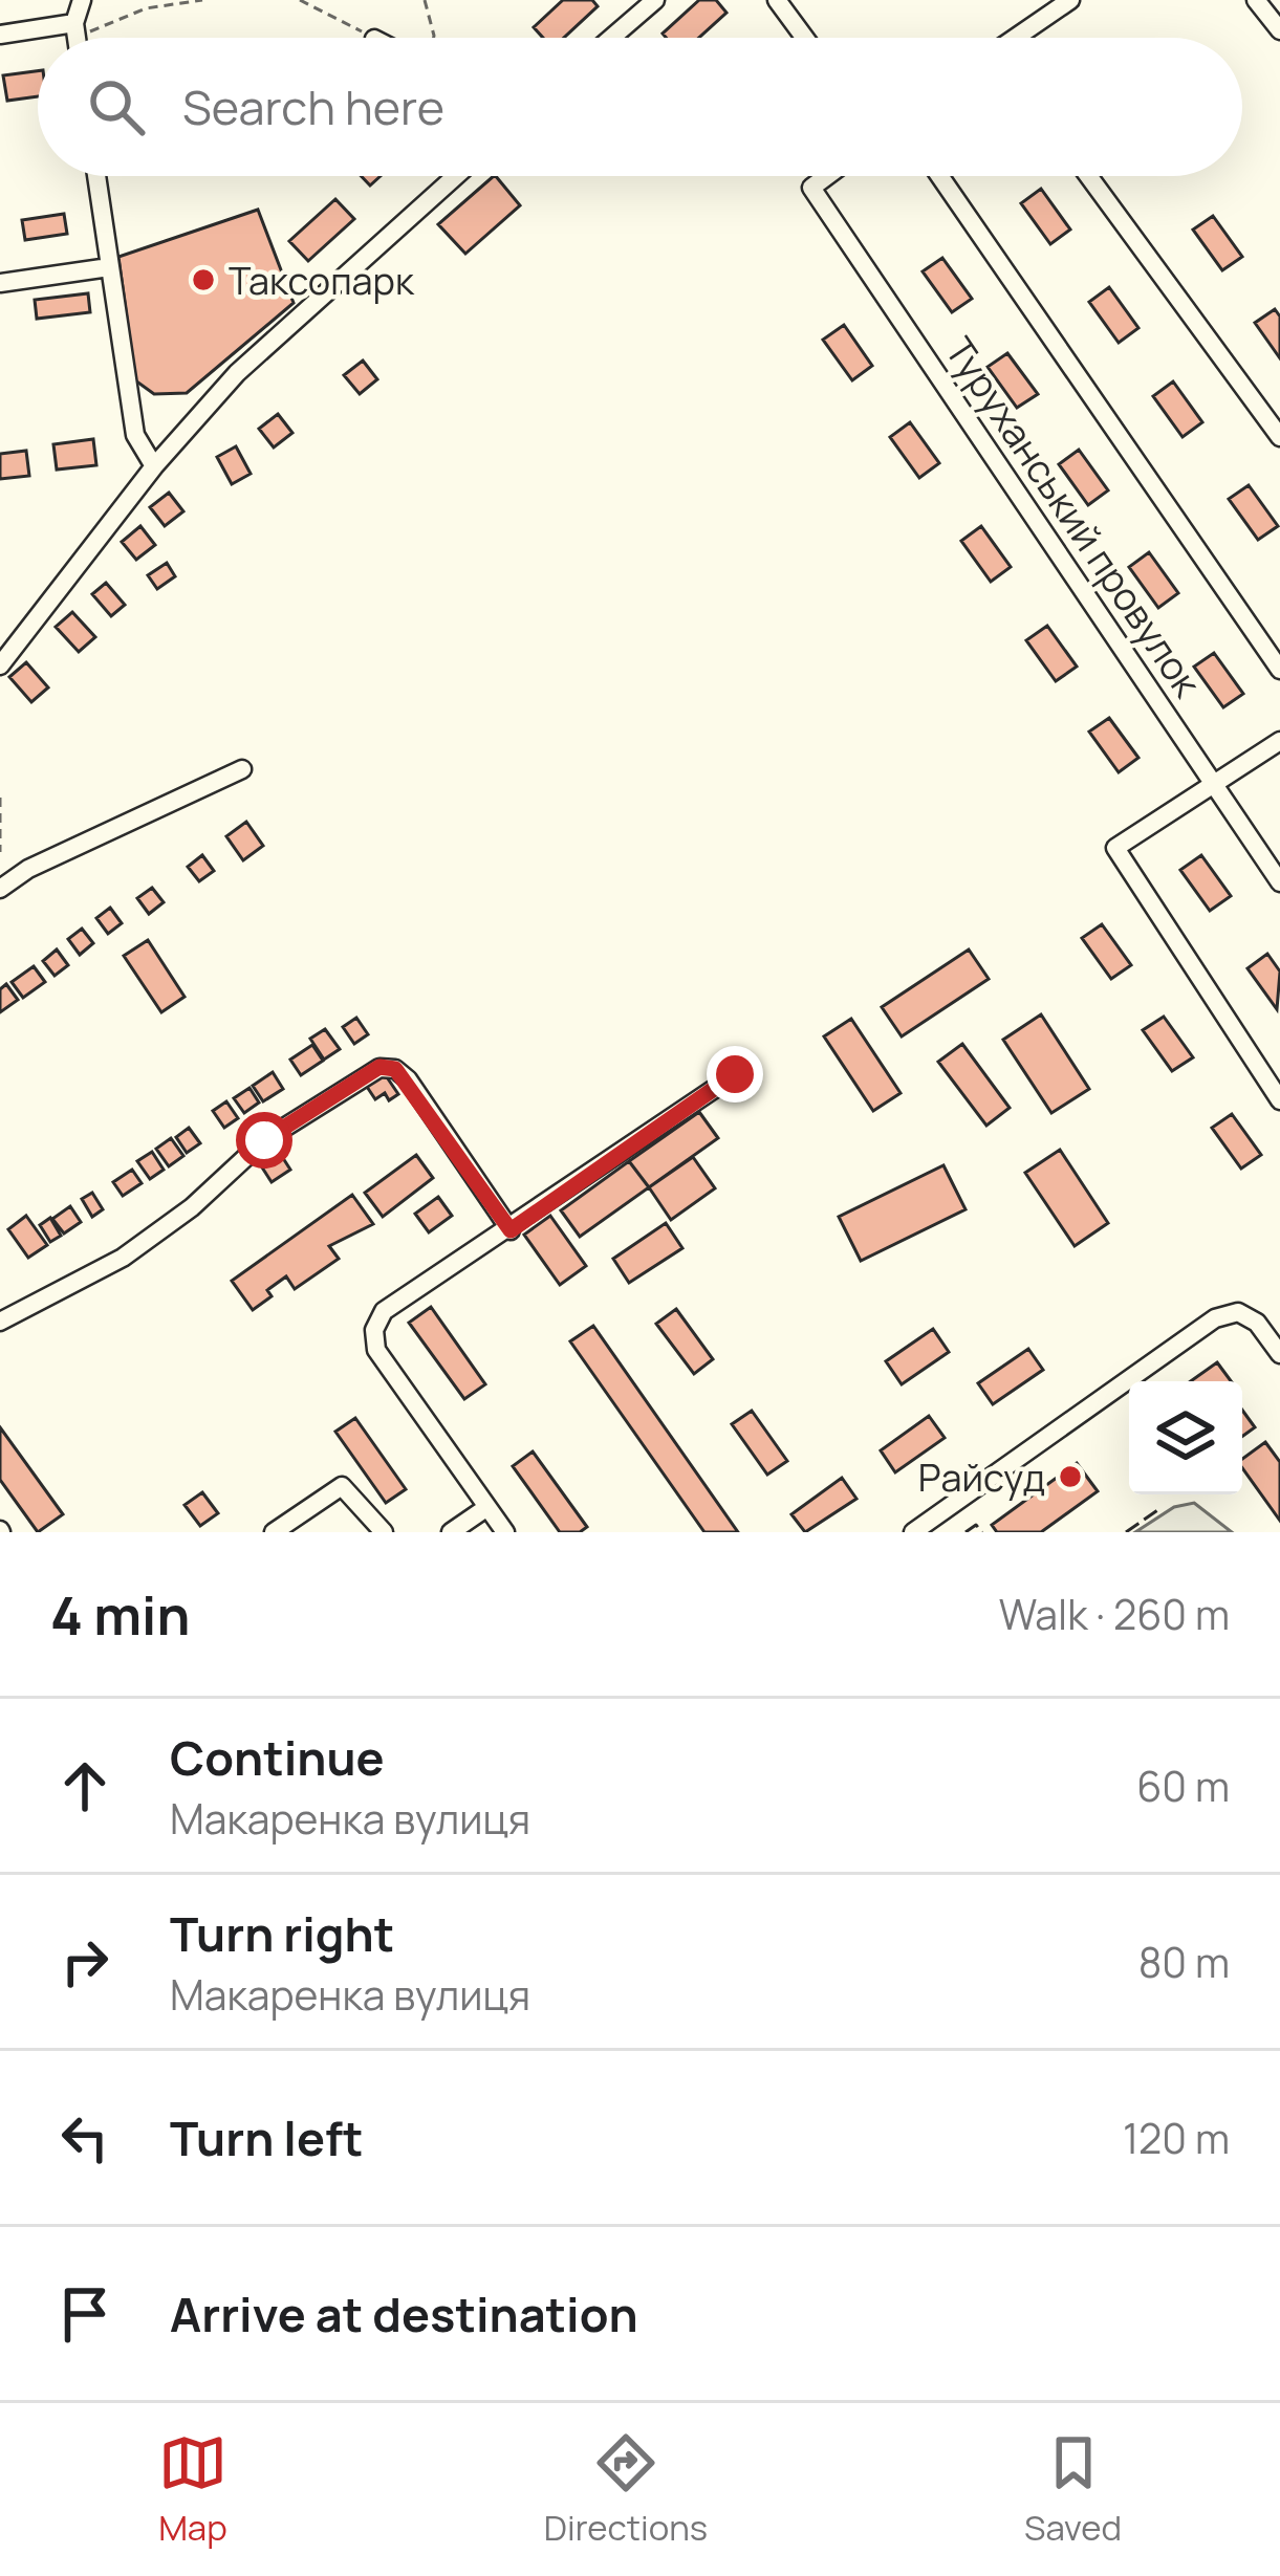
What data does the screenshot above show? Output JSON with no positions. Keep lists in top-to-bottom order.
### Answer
{
  "streets": {
    "street": ["Туруханський провулок"]
  },
  "places": ["Таксопарк", "Райсуд"],
  "page": {
    "search": "Search here",
    "heading": ["4 min", "Walk · 260 m"],
    "list": [
      ["Continue", "Макаренка вулиця", "60 m"],
      ["Turn right", "Макаренка вулиця", "80 m"],
      ["Turn left", "120 m"],
      "Arrive at destination"
    ],
    "nav": ["Map", "Directions", "Saved"]
  }
}
